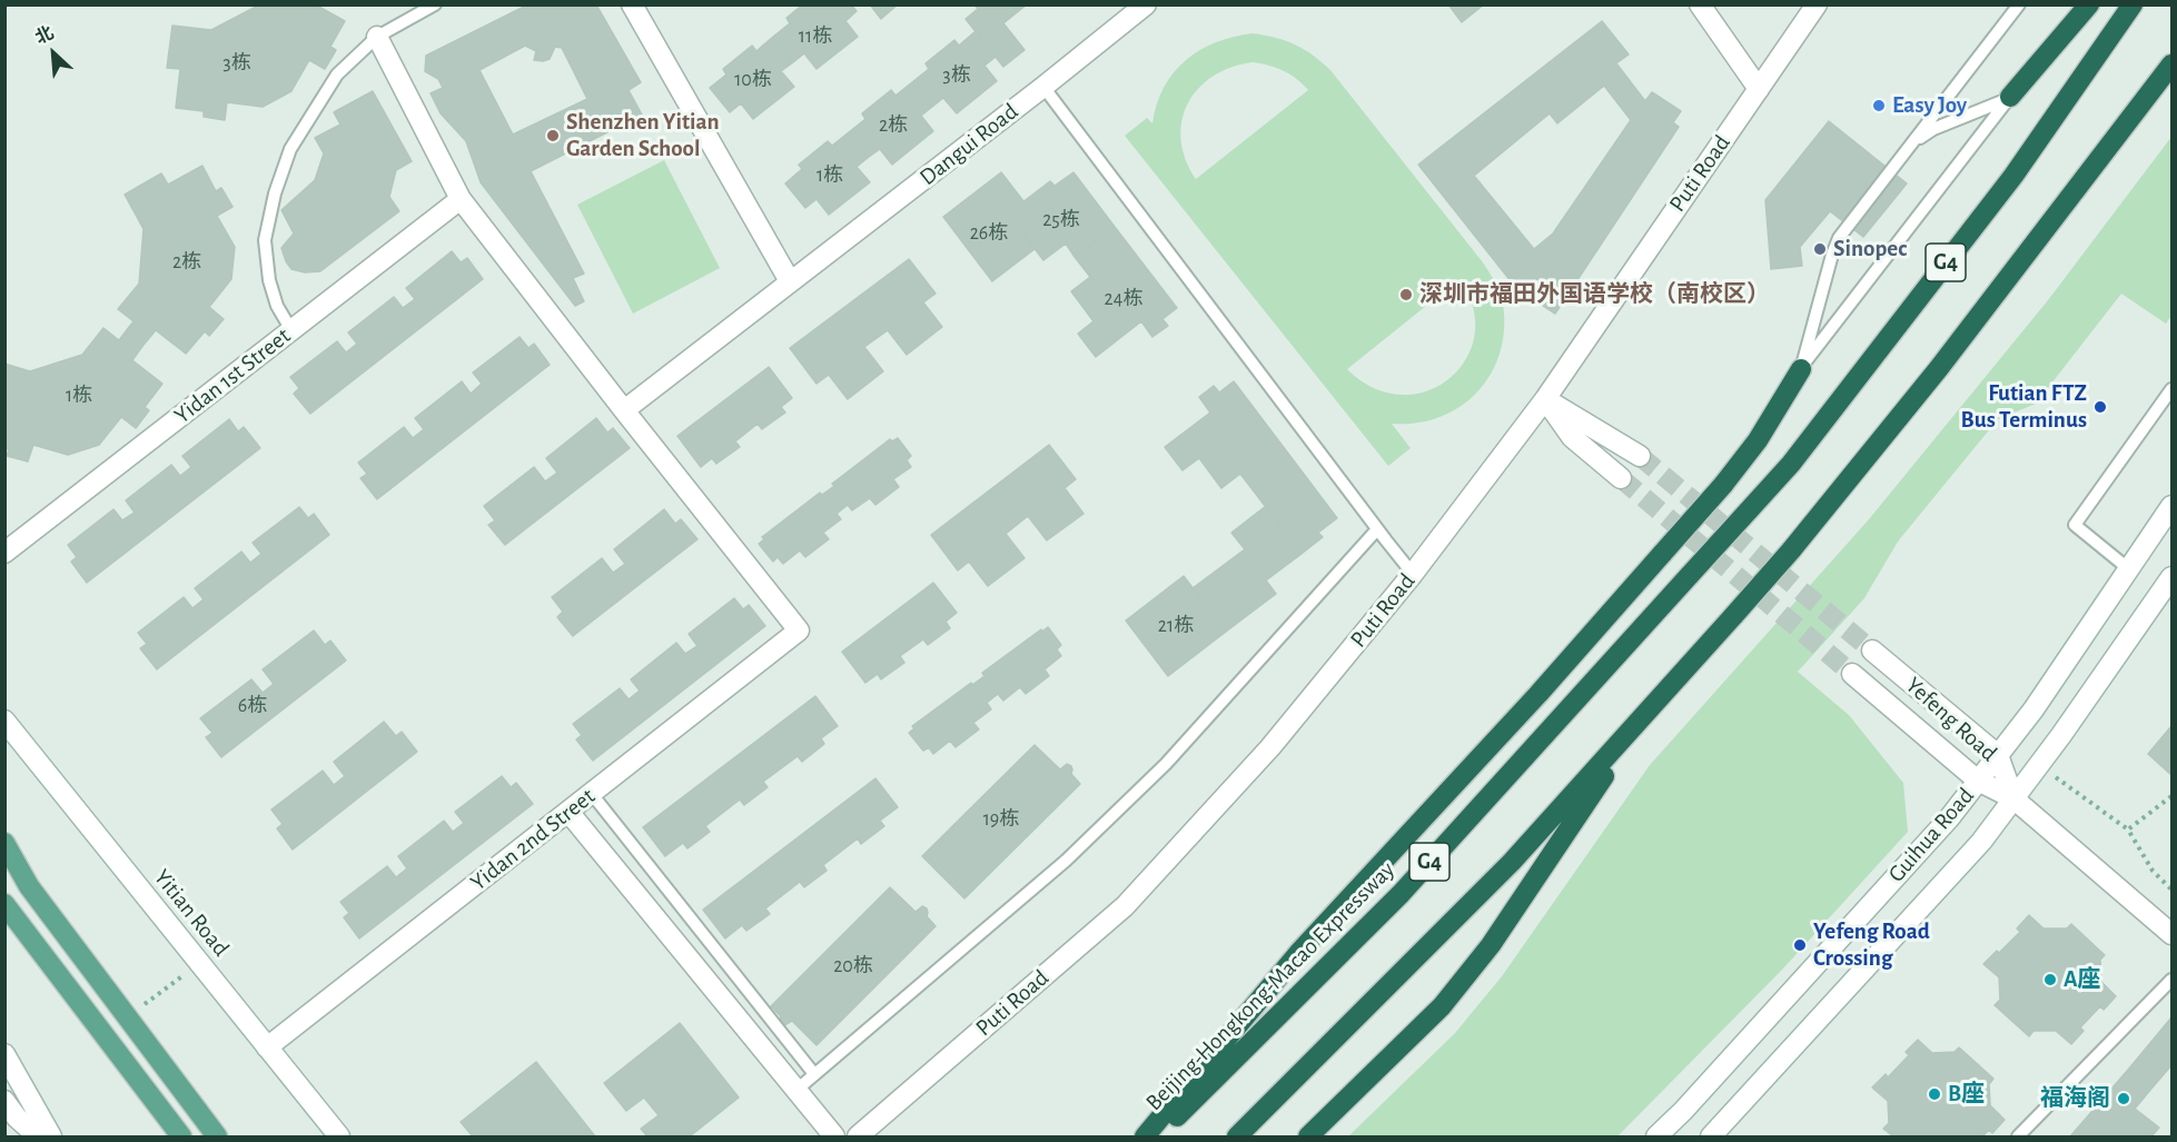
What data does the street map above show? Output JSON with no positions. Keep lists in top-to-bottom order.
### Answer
{
  "streets": {
    "highway": ["G4", "Beijing-Hongkong-Macao Expressway"],
    "street": [
      "Dangui Road",
      "Puti Road",
      "Yidan 1st Street",
      "Yefeng Road",
      "Guihua Road",
      "Yidan 2nd Street",
      "Yitian Road"
    ]
  },
  "crossings": [
    ["Dangui Road", "Yidan 2nd Street"],
    ["Yefeng Road", "Guihua Road"],
    ["Yidan 2nd Street", "Yitian Road"]
  ],
  "places": [
    "Easy Joy",
    "Shenzhen Yitian Garden School",
    "Sinopec",
    "深圳市福田外国语学校（南校区）",
    "Futian FTZ Bus Terminus",
    "Yefeng Road Crossing",
    "A座",
    "B座",
    "福海阁"
  ],
  "house_numbers": [
    "11栋",
    "3栋",
    "3栋",
    "10栋",
    "2栋",
    "1栋",
    "25栋",
    "26栋",
    "2栋",
    "24栋",
    "1栋",
    "21栋",
    "6栋",
    "19栋",
    "20栋"
  ],
  "north": "top left"
}
